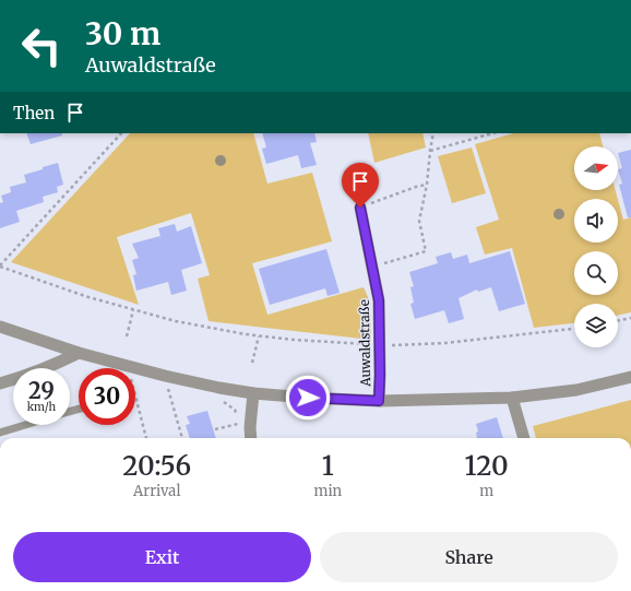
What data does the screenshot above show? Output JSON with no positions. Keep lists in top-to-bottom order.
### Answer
{
  "streets": {
    "street": ["Auwaldstraße"]
  },
  "north": "right",
  "page": {
    "turn": ["30 m", "Auwaldstraße"],
    "then": "Then",
    "speed": "29 km/h",
    "limit": "30",
    "eta": [
      "20:56",
      "Arrival",
      "1",
      "min",
      "120",
      "m"
    ],
    "buttons": ["Exit", "Share"]
  }
}
